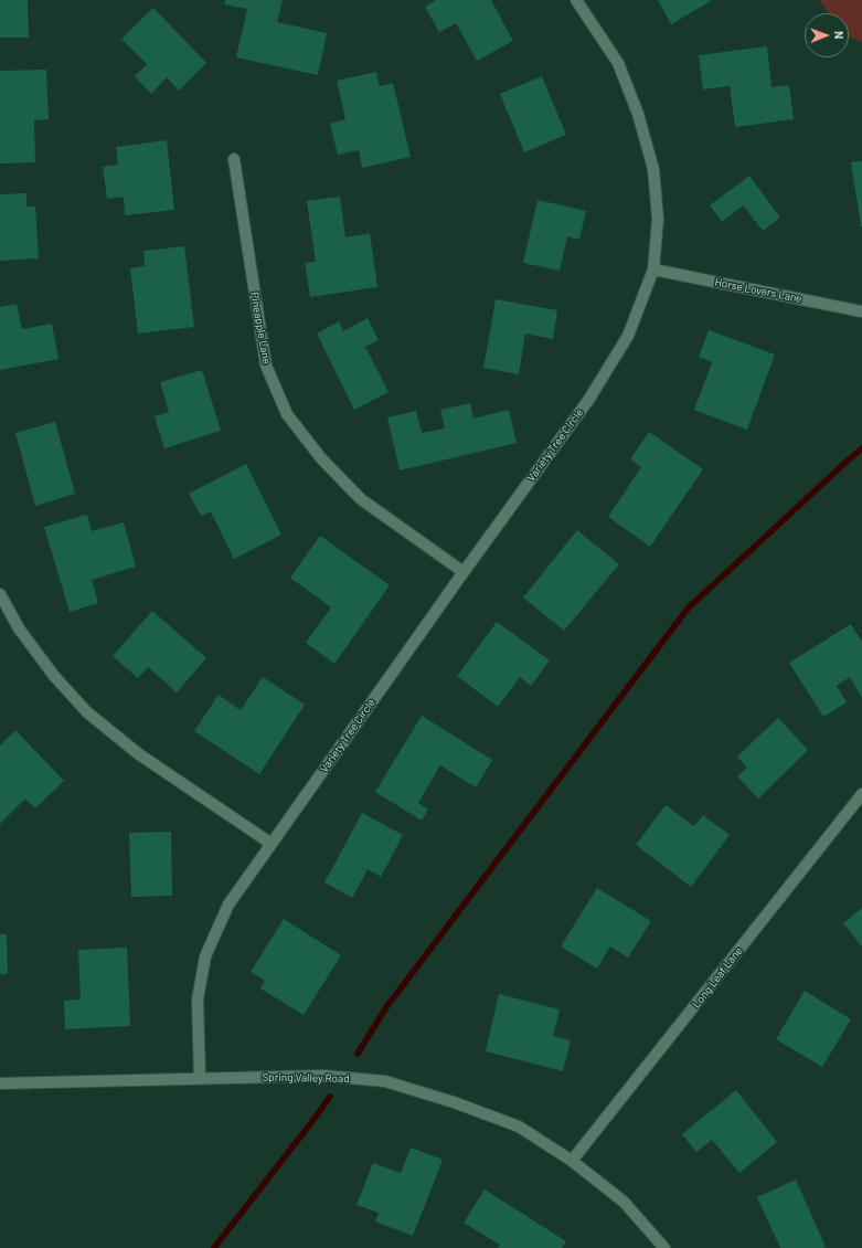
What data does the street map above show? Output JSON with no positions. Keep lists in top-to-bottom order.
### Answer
{
  "streets": {
    "street": [
      "Horse Lovers Lane",
      "Pineapple Lane",
      "Variety Tree Circle",
      "Long Leaf Lane",
      "Spring Valley Road"
    ]
  },
  "crossings": [
    ["Horse Lovers Lane", "Variety Tree Circle"],
    ["Pineapple Lane", "Variety Tree Circle"],
    ["Variety Tree Circle", "Spring Valley Road"],
    ["Long Leaf Lane", "Spring Valley Road"]
  ],
  "north": "right"
}
